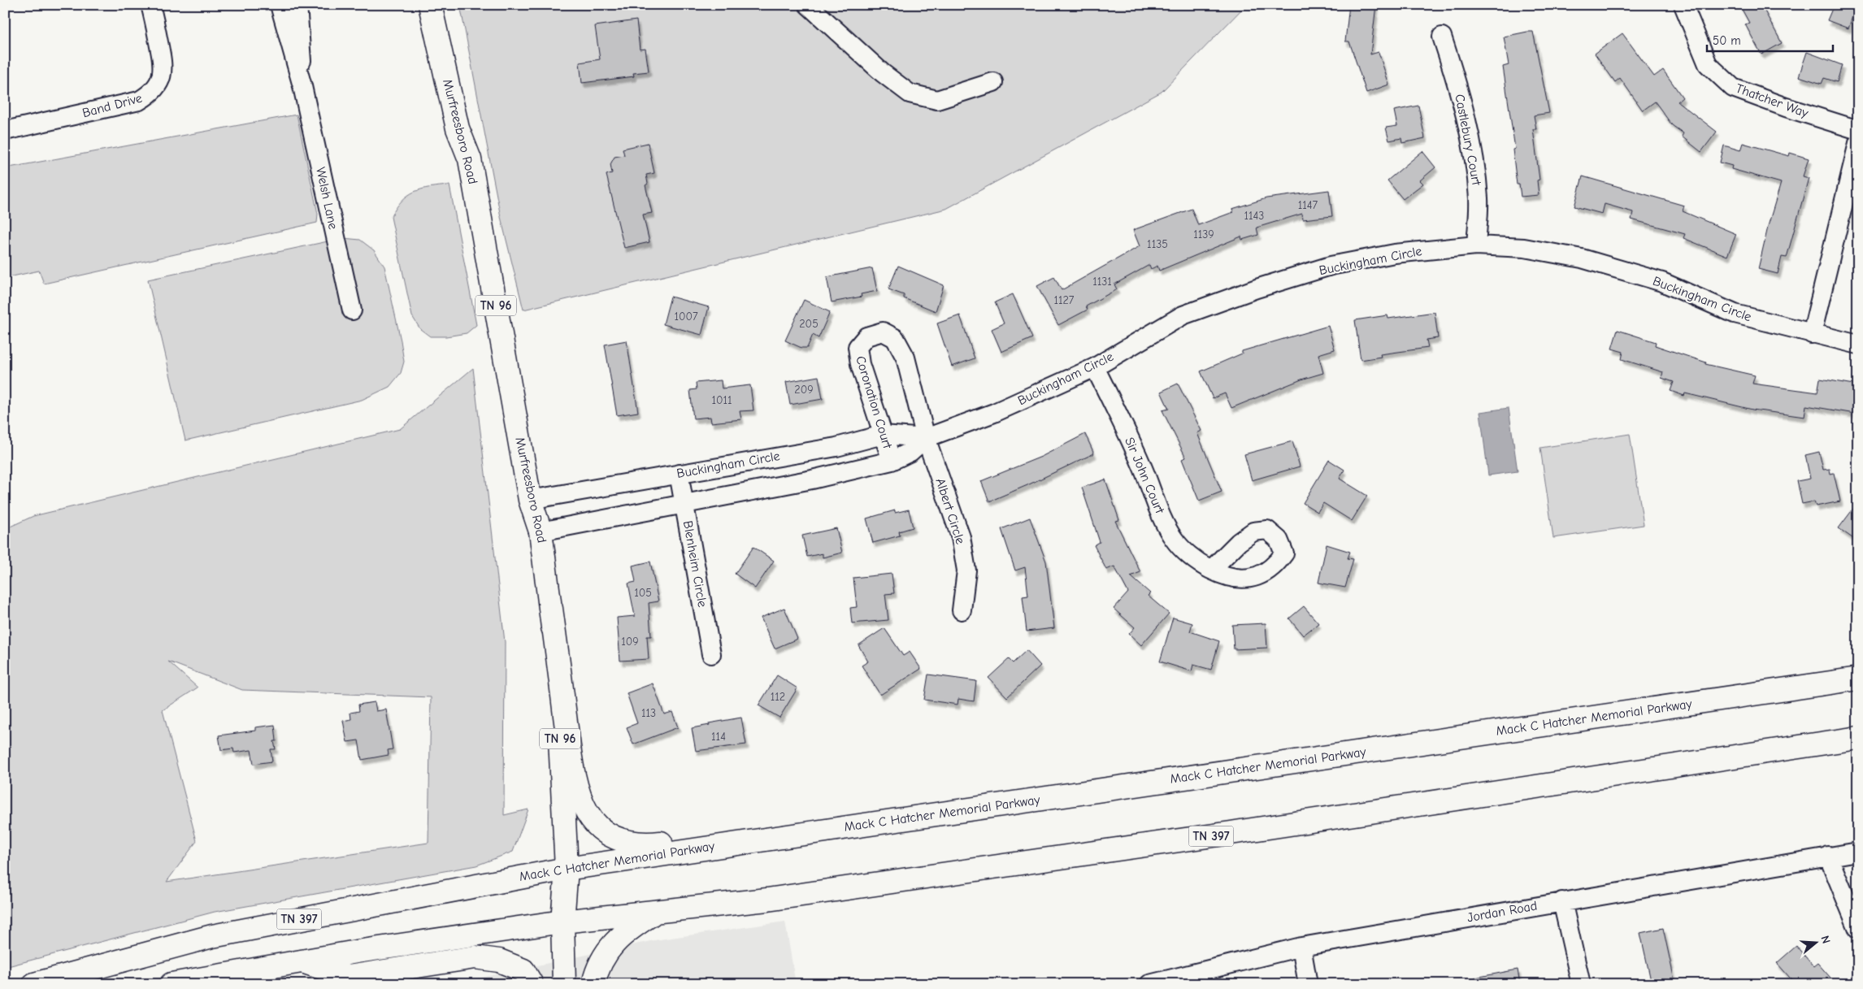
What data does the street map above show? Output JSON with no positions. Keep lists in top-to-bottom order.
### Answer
{
  "streets": {
    "main road": [
      "Murfreesboro Road",
      "TN 96",
      "Mack C Hatcher Memorial Parkway",
      "TN 397"
    ],
    "street": [
      "Thatcher Way",
      "Band Drive",
      "Castlebury Court",
      "Welsh Lane",
      "Buckingham Circle",
      "Coronation Court",
      "Sir John Court",
      "Albert Circle",
      "Blenheim Circle",
      "Jordan Road"
    ]
  },
  "crossings": [
    ["Murfreesboro Road", "Buckingham Circle"],
    ["Murfreesboro Road", "Mack C Hatcher Memorial Parkway"],
    ["Murfreesboro Road", "TN 397"],
    ["Castlebury Court", "Buckingham Circle"],
    ["Buckingham Circle", "Coronation Court"],
    ["Buckingham Circle", "Sir John Court"],
    ["Buckingham Circle", "Albert Circle"],
    ["Buckingham Circle", "Blenheim Circle"],
    ["Coronation Court", "Albert Circle"]
  ],
  "house_numbers": [
    "1147",
    "1143",
    "1139",
    "1135",
    "1131",
    "1127",
    "1007",
    "205",
    "209",
    "1011",
    "105",
    "109",
    "112",
    "113",
    "114"
  ],
  "scale_bar": "50 m",
  "north": "right"
}
